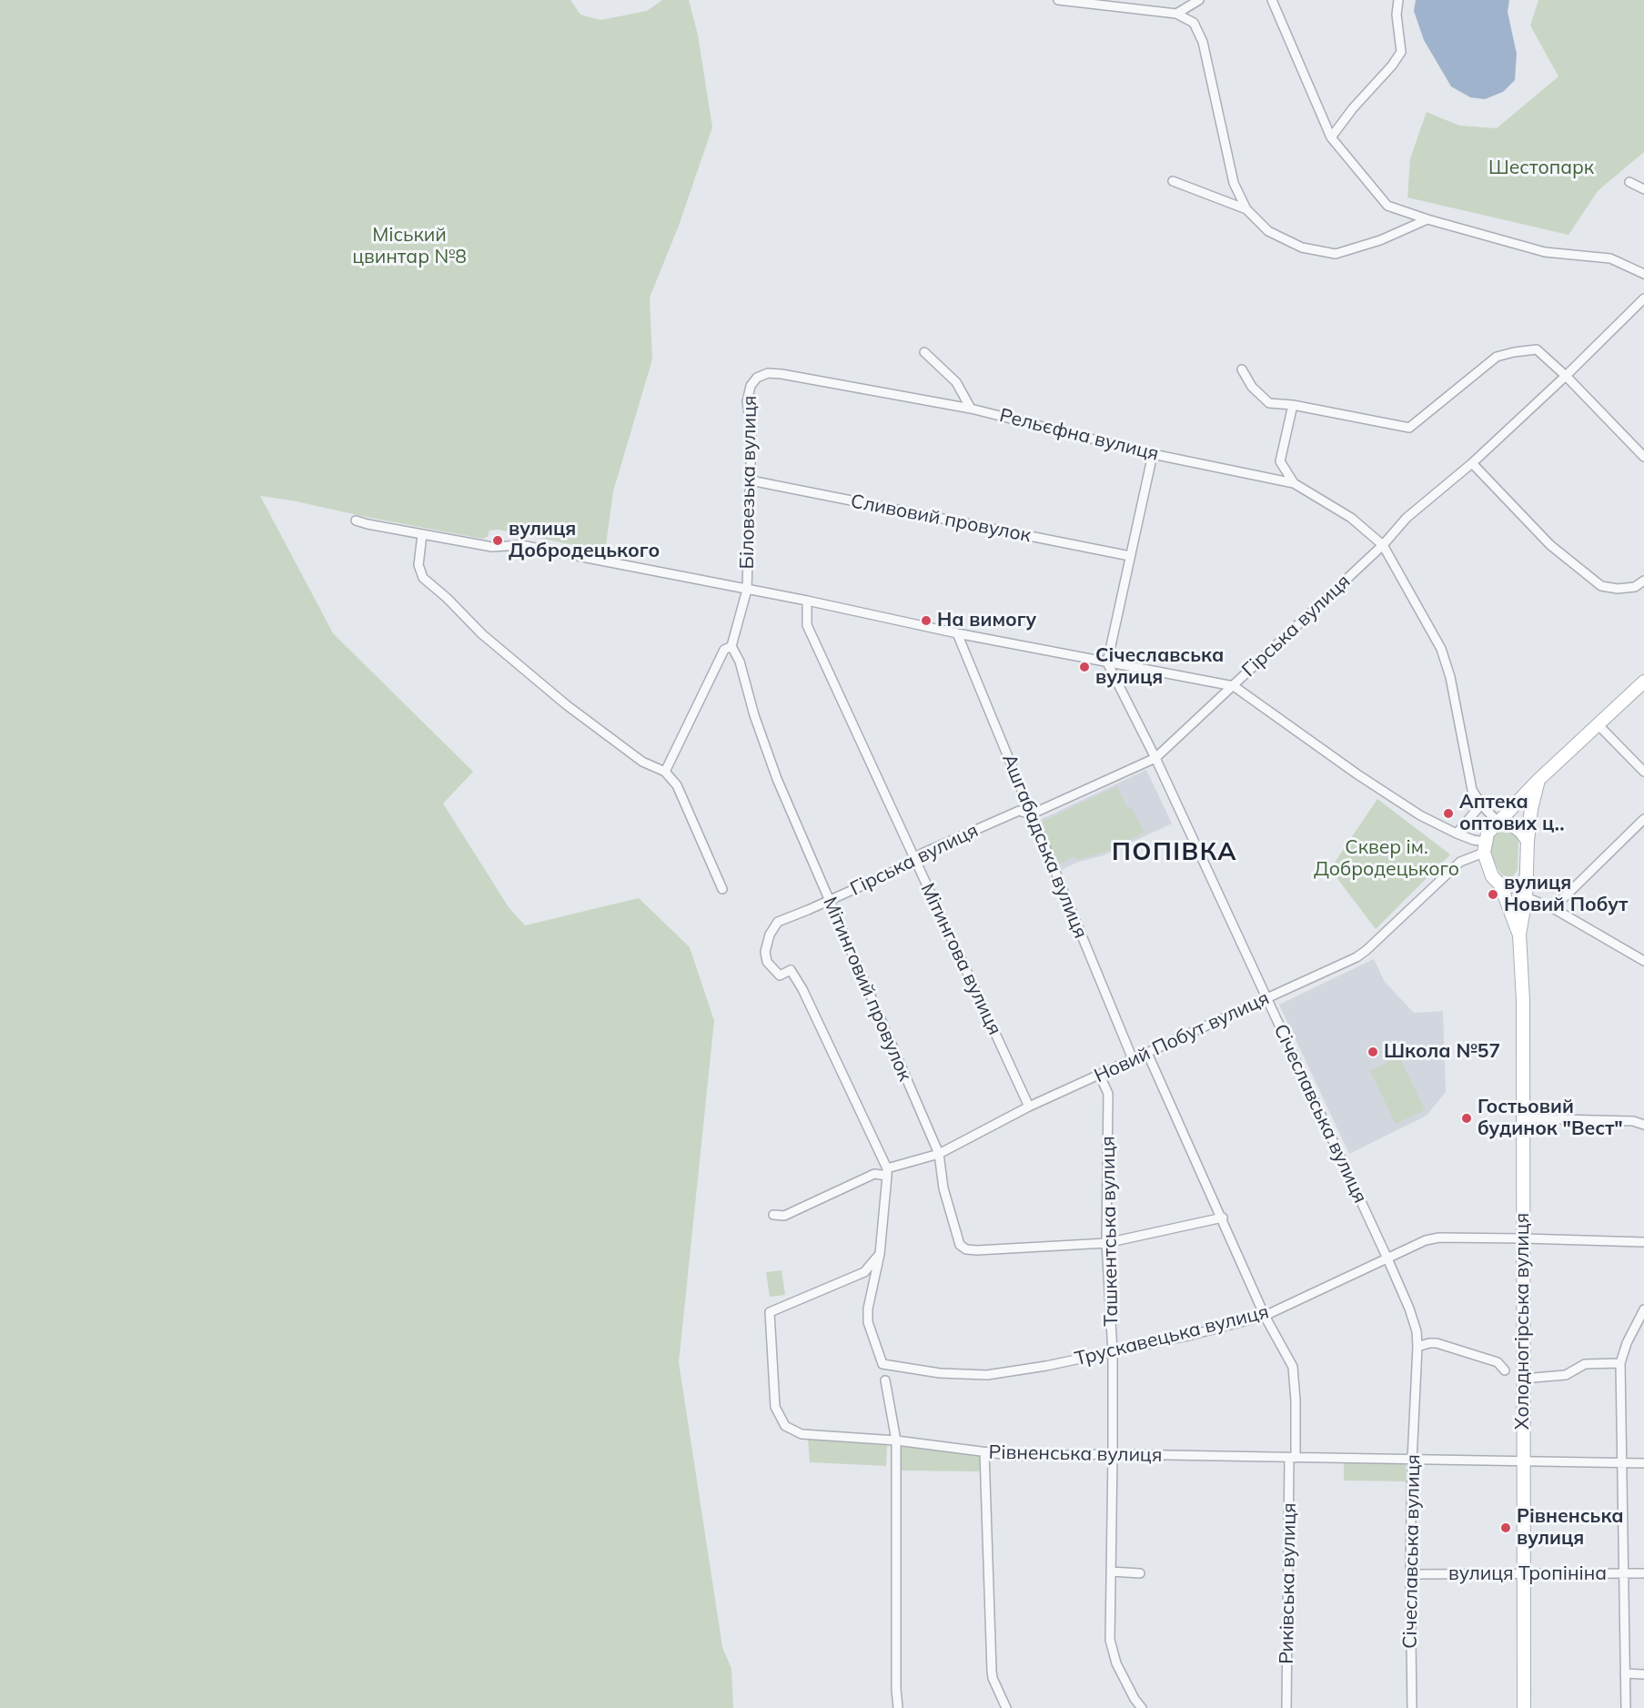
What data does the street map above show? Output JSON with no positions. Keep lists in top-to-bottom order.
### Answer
{
  "streets": {
    "main road": ["Холодногірська вулиця"],
    "street": [
      "Рельєфна вулиця",
      "Біловезька вулиця",
      "Сливовий провулок",
      "Гірська вулиця",
      "Ашгабадська вулиця",
      "Мітингова вулиця",
      "Мітинговий провулок",
      "Новий Побут вулиця",
      "Січеславська вулиця",
      "Ташкентська вулиця",
      "Трускавецька вулиця",
      "Рівненська вулиця",
      "вулиця Тропініна",
      "Риківська вулиця"
    ]
  },
  "crossings": [
    ["Рельєфна вулиця", "Біловезька вулиця"],
    ["Рельєфна вулиця", "Гірська вулиця"],
    ["Біловезька вулиця", "Сливовий провулок"],
    ["Біловезька вулиця", "Мітинговий провулок"],
    ["Гірська вулиця", "Ашгабадська вулиця"],
    ["Гірська вулиця", "Мітингова вулиця"],
    ["Гірська вулиця", "Мітинговий провулок"],
    ["Гірська вулиця", "Новий Побут вулиця"],
    ["Гірська вулиця", "Січеславська вулиця"],
    ["Ашгабадська вулиця", "Новий Побут вулиця"],
    ["Мітингова вулиця", "Новий Побут вулиця"],
    ["Мітинговий провулок", "Новий Побут вулиця"],
    ["Мітинговий провулок", "Ташкентська вулиця"],
    ["Новий Побут вулиця", "Січеславська вулиця"],
    ["Новий Побут вулиця", "Ташкентська вулиця"],
    ["Новий Побут вулиця", "Холодногірська вулиця"],
    ["Січеславська вулиця", "Трускавецька вулиця"],
    ["Січеславська вулиця", "Рівненська вулиця"],
    ["Січеславська вулиця", "вулиця Тропініна"],
    ["Ташкентська вулиця", "Трускавецька вулиця"],
    ["Ташкентська вулиця", "Рівненська вулиця"],
    ["Холодногірська вулиця", "Трускавецька вулиця"],
    ["Холодногірська вулиця", "Рівненська вулиця"],
    ["Холодногірська вулиця", "вулиця Тропініна"],
    ["Трускавецька вулиця", "Рівненська вулиця"],
    ["Рівненська вулиця", "Риківська вулиця"]
  ],
  "districts": ["ПОПІВКА"],
  "parks": ["Шестопарк", "Міський цвинтар №8", "Сквер ім. Добродецького"],
  "places": [
    "вулиця Добродецького",
    "На вимогу",
    "Січеславська вулиця",
    "Аптека оптових ц‥",
    "вулиця Новий Побут",
    "Школа №57",
    "Гостьовий будинок \"Вест\"",
    "Рівненська вулиця"
  ]
}
